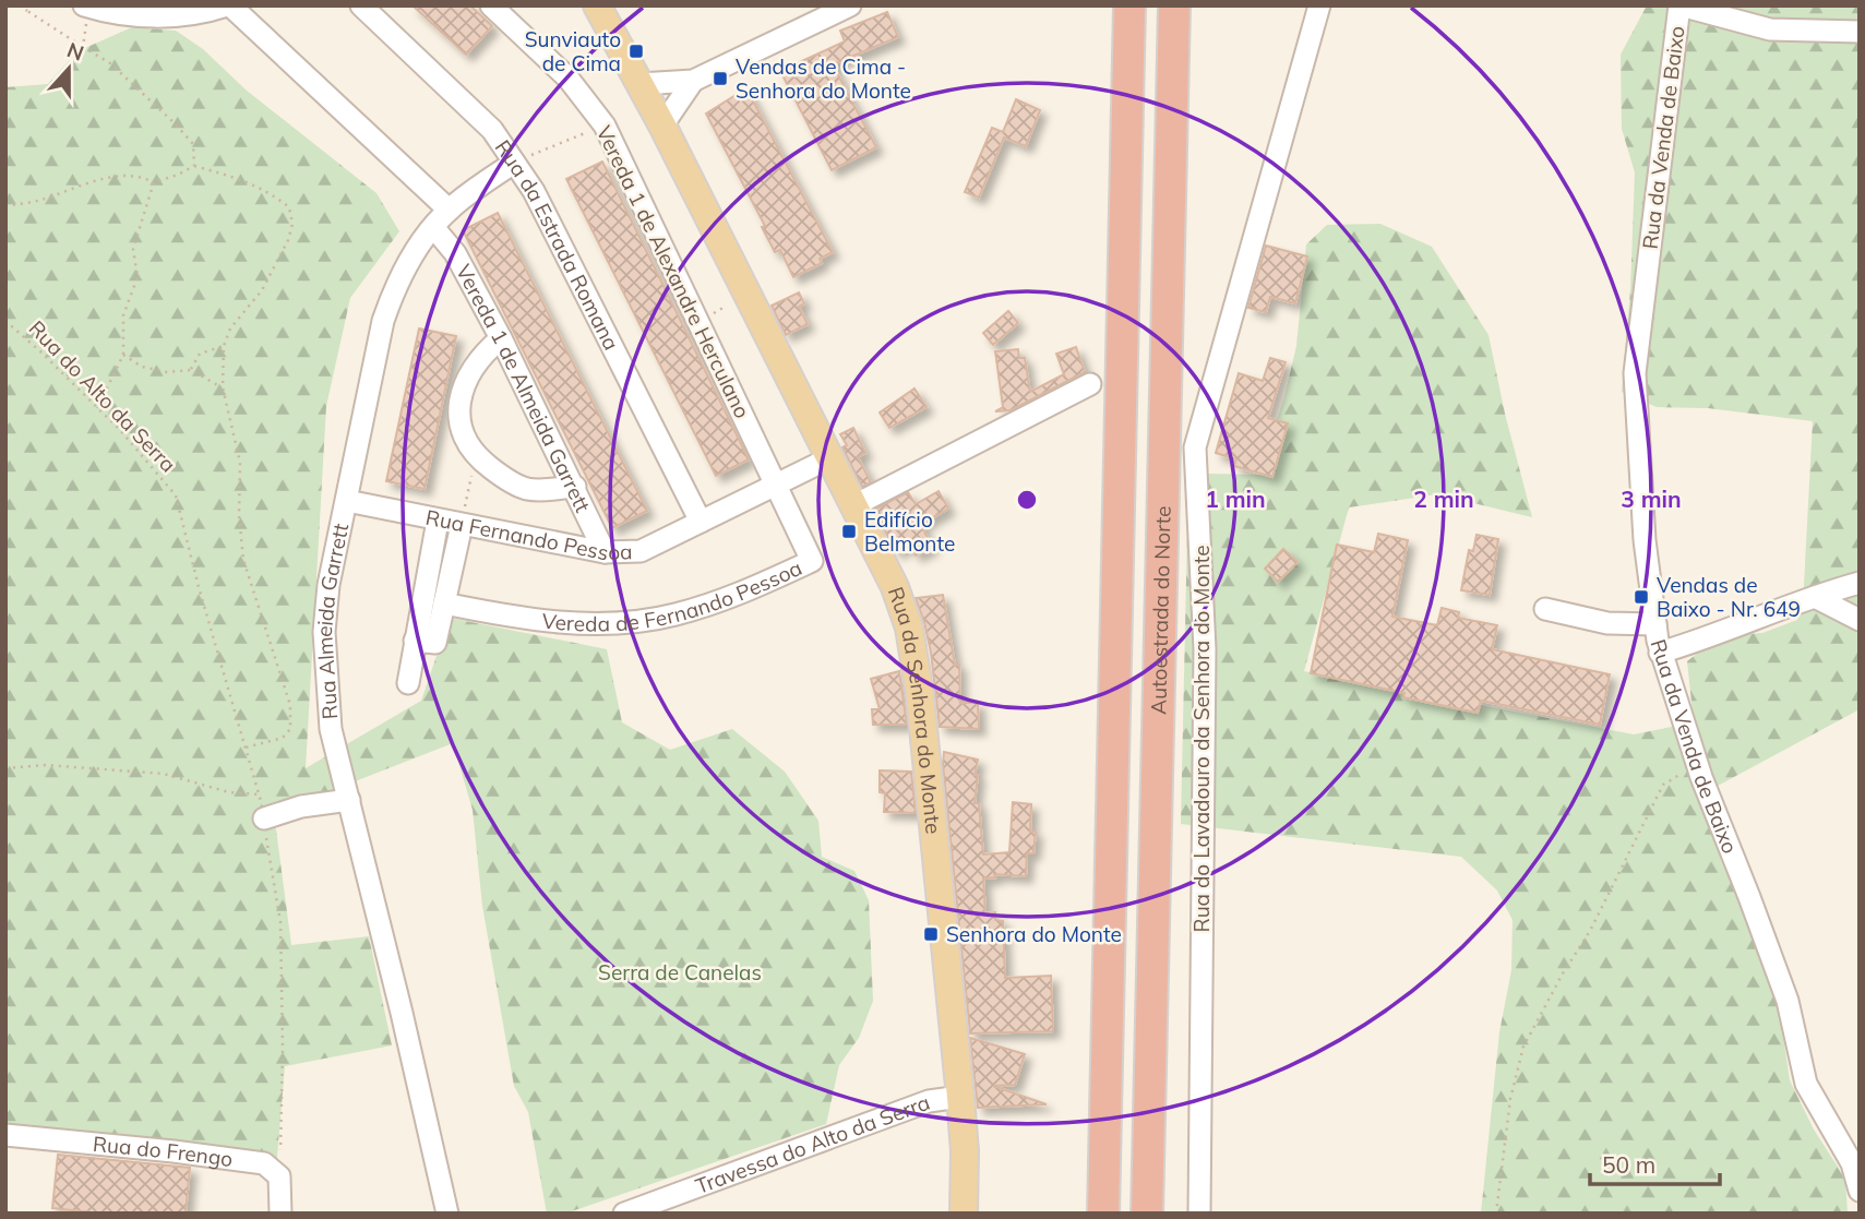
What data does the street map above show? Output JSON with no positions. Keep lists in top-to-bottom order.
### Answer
{
  "streets": {
    "highway": ["Autoestrada do Norte"],
    "main road": ["Rua da Senhora do Monte"],
    "street": [
      "Rua da Venda de Baixo",
      "Rua da Estrada Romana",
      "Vereda 1 de Alexandre Herculano",
      "Vereda 1 de Almeida Garrett",
      "Rua Fernando Pessoa",
      "Vereda de Fernando Pessoa",
      "Rua Almeida Garrett",
      "Rua do Lavadouro da Senhora do Monte",
      "Travessa do Alto da Serra",
      "Rua do Frengo"
    ],
    "path": ["Rua do Alto da Serra"]
  },
  "crossings": [
    ["Rua da Estrada Romana", "Rua Fernando Pessoa"],
    ["Rua da Estrada Romana", "Rua Almeida Garrett"],
    ["Vereda 1 de Alexandre Herculano", "Rua Fernando Pessoa"],
    ["Vereda 1 de Alexandre Herculano", "Vereda de Fernando Pessoa"],
    ["Vereda 1 de Almeida Garrett", "Rua Fernando Pessoa"],
    ["Vereda 1 de Almeida Garrett", "Rua Almeida Garrett"],
    ["Rua Fernando Pessoa", "Vereda de Fernando Pessoa"],
    ["Rua Fernando Pessoa", "Rua Almeida Garrett"],
    ["Rua Fernando Pessoa", "Rua da Senhora do Monte"],
    ["Rua da Senhora do Monte", "Travessa do Alto da Serra"]
  ],
  "parks": ["Serra de Canelas"],
  "places": {
    "transit": [
      "Sunviauto de Cima",
      "Vendas de Cima - Senhora do Monte",
      "Edifício Belmonte",
      "Vendas de Baixo - Nr. 649",
      "Senhora do Monte"
    ]
  },
  "scale_bar": "50 m",
  "north": "top",
  "rings": ["1 min", "2 min", "3 min"]
}
